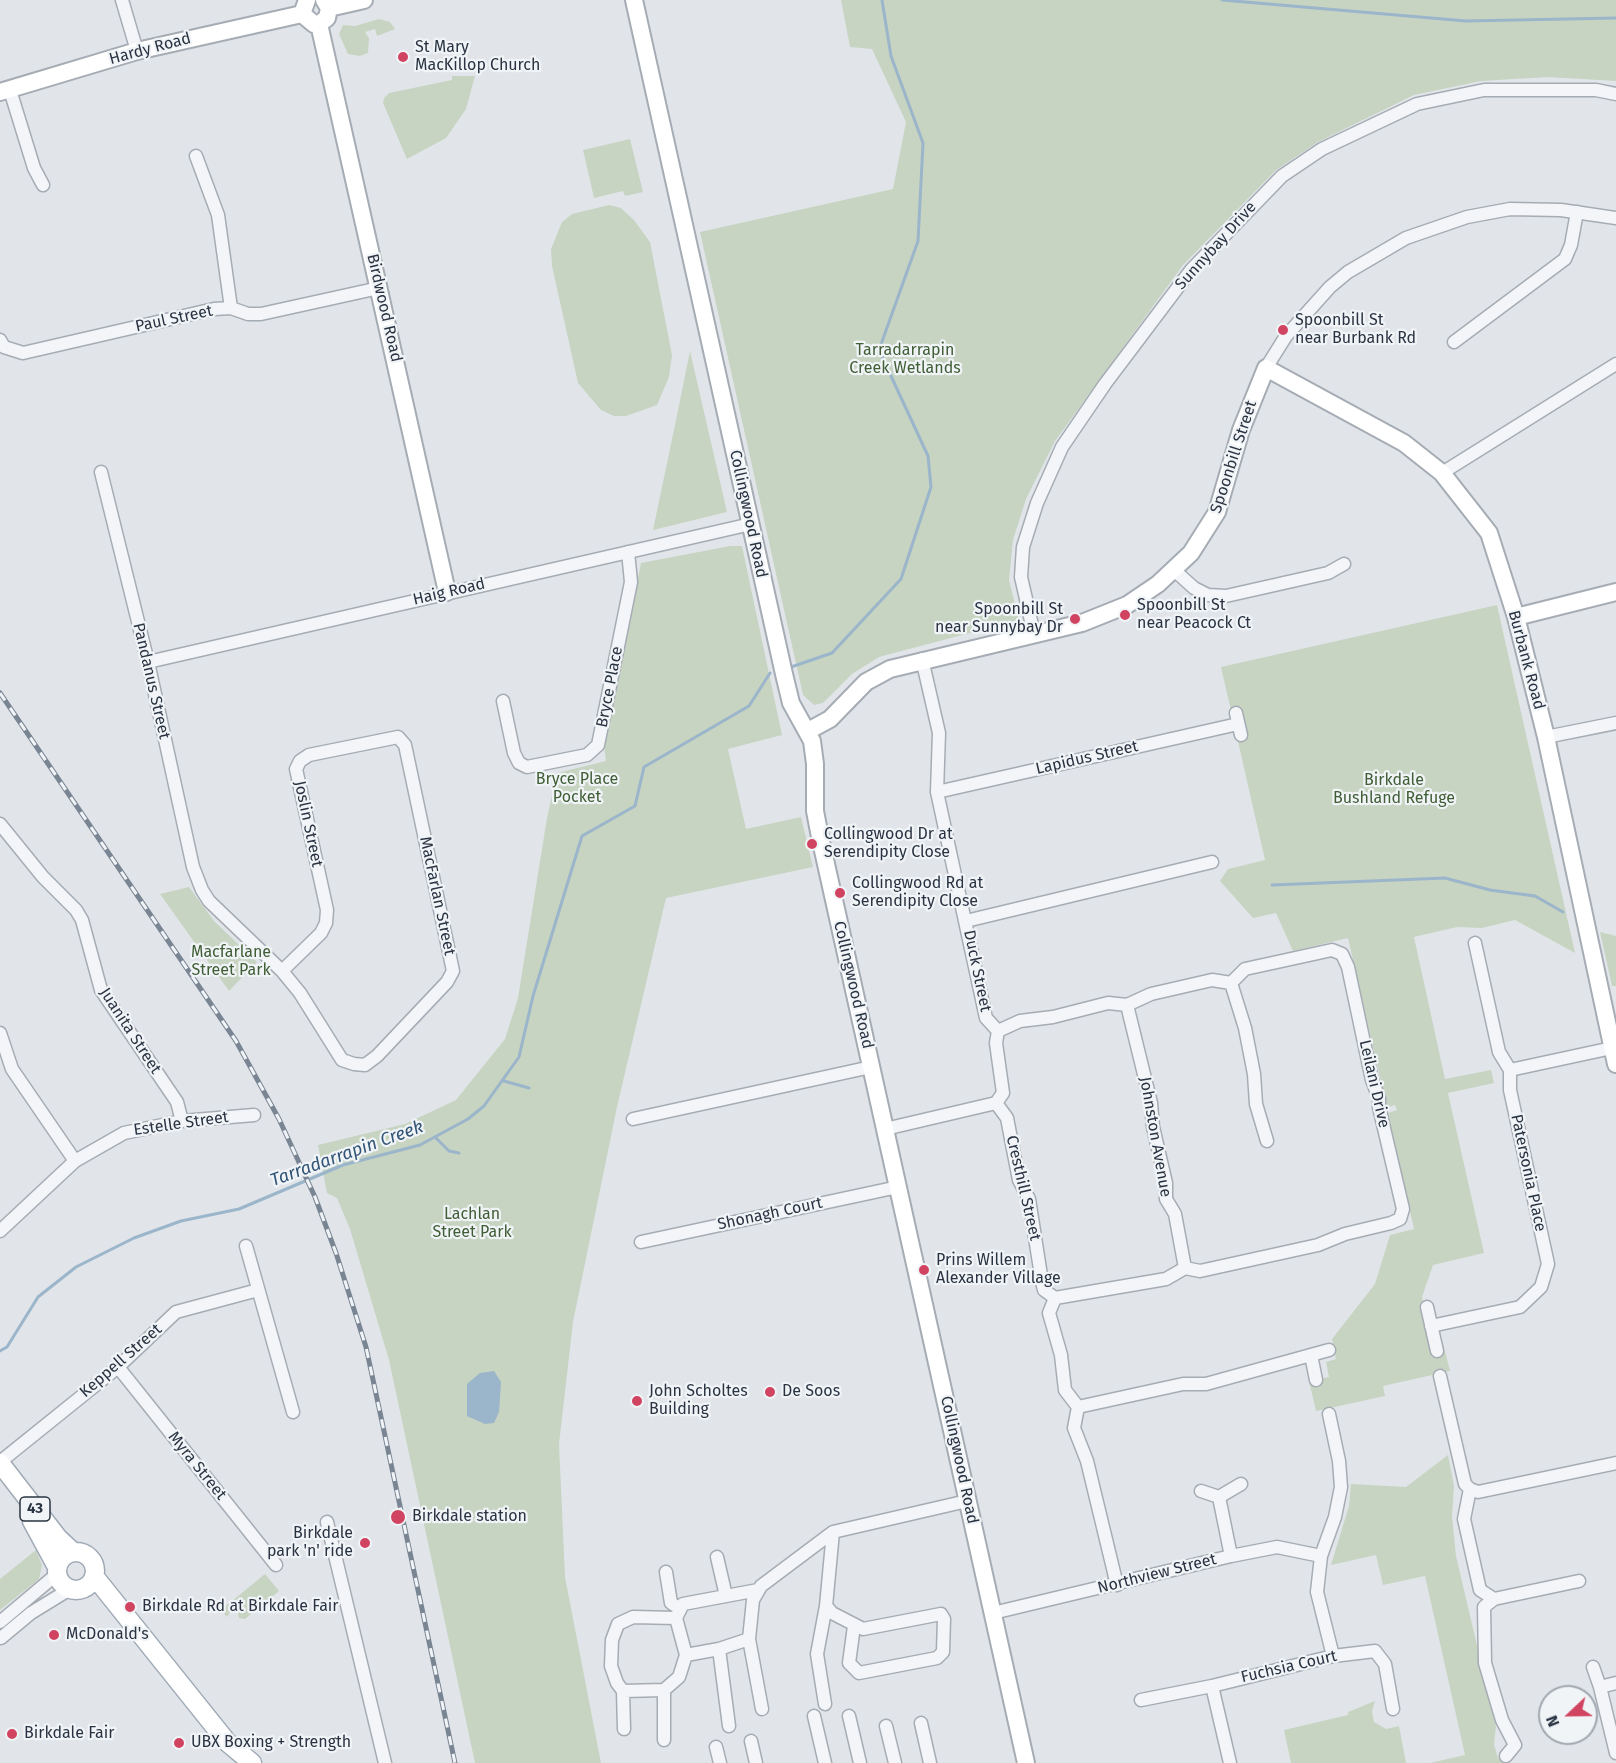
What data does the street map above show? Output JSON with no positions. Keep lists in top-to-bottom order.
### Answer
{
  "streets": {
    "main road": ["43"],
    "street": [
      "Hardy Road",
      "Sunnybay Drive",
      "Birdwood Road",
      "Paul Street",
      "Spoonbill Street",
      "Collingwood Road",
      "Haig Road",
      "Burbank Road",
      "Pandanus Street",
      "Bryce Place",
      "Lapidus Street",
      "Joslin Street",
      "MacFarlan Street",
      "Duck Street",
      "Juanita Street",
      "Leilani Drive",
      "Estelle Street",
      "Johnston Avenue",
      "Patersonia Place",
      "Cresthill Street",
      "Shonagh Court",
      "Keppell Street",
      "Myra Street",
      "Northview Street",
      "Fuchsia Court"
    ]
  },
  "crossings": [
    ["Sunnybay Drive", "Spoonbill Street"],
    ["Birdwood Road", "Paul Street"],
    ["Birdwood Road", "Haig Road"],
    ["Spoonbill Street", "Collingwood Road"],
    ["Spoonbill Street", "Burbank Road"],
    ["Spoonbill Street", "Duck Street"],
    ["Collingwood Road", "Haig Road"],
    ["Collingwood Road", "Shonagh Court"],
    ["Collingwood Road", "Northview Street"],
    ["Haig Road", "Pandanus Street"],
    ["Haig Road", "Bryce Place"],
    ["Pandanus Street", "MacFarlan Street"],
    ["Lapidus Street", "Duck Street"],
    ["Joslin Street", "MacFarlan Street"],
    ["Juanita Street", "Estelle Street"],
    ["Leilani Drive", "Johnston Avenue"],
    ["Leilani Drive", "Cresthill Street"],
    ["Keppell Street", "Myra Street"],
    ["Keppell Street", "43"]
  ],
  "water": ["Tarradarrapin Creek"],
  "parks": [
    "Tarradarrapin Creek Wetlands",
    "Bryce Place Pocket",
    "Birkdale Bushland Refuge",
    "Macfarlane Street Park",
    "Lachlan Street Park"
  ],
  "places": [
    "St Mary MacKillop Church",
    "Spoonbill St near Burbank Rd",
    "Spoonbill St near Peacock Ct",
    "Spoonbill St near Sunnybay Dr",
    "Collingwood Dr at Serendipity Close",
    "Collingwood Rd at Serendipity Close",
    "Prins Willem Alexander Village",
    "De Soos",
    "John Scholtes Building",
    "Birkdale station",
    "Birkdale park 'n' ride",
    "Birkdale Rd at Birkdale Fair",
    "McDonald's",
    "Birkdale Fair",
    "UBX Boxing + Strength"
  ],
  "north": "left"
}
